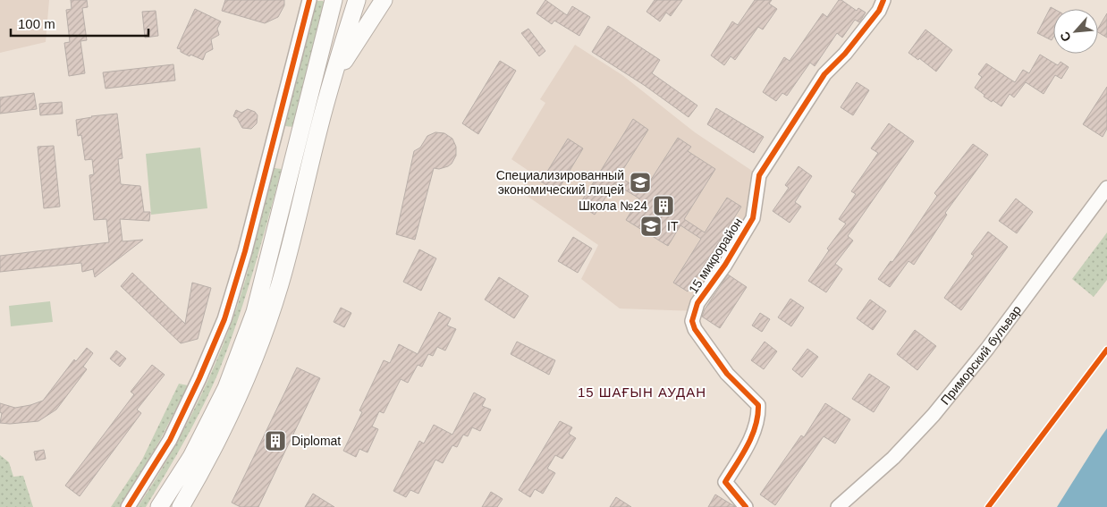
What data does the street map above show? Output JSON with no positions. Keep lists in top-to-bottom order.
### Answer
{
  "streets": {
    "street": ["15 микрорайон", "Приморский бульвар"]
  },
  "districts": ["15 ШАҒЫН АУДАН"],
  "places": {
    "school or university": ["Специализированный экономический лицей", "IT"],
    "building": ["Школа №24", "Diplomat"]
  },
  "scale_bar": "100 m",
  "north": "bottom left"
}
